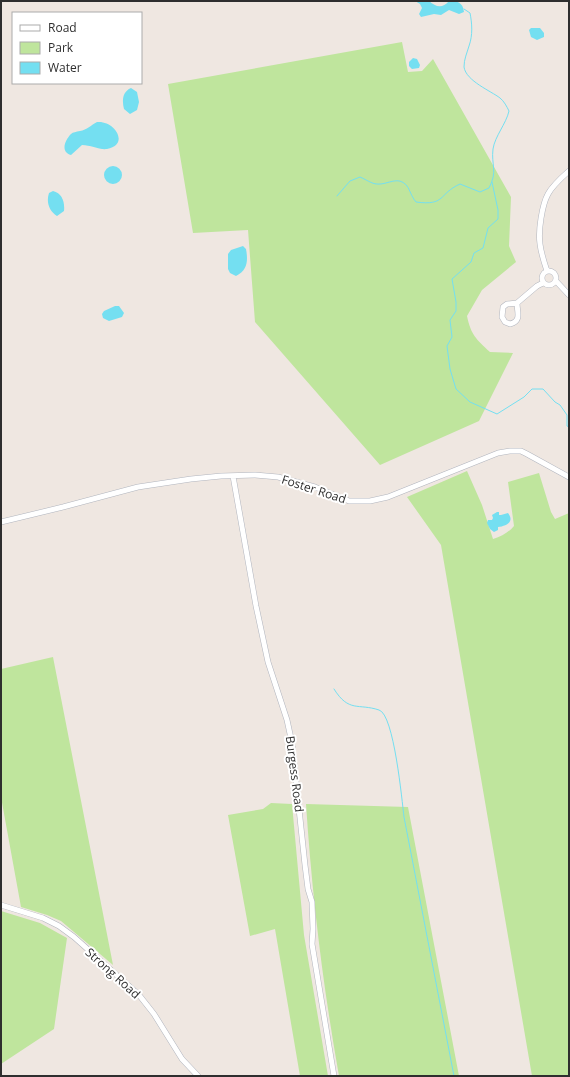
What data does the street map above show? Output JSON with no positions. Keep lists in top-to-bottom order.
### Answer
{
  "streets": {
    "street": ["Foster Road", "Burgess Road", "Strong Road"]
  },
  "crossings": [
    ["Foster Road", "Burgess Road"]
  ],
  "legend": ["Road", "Park", "Water"]
}
